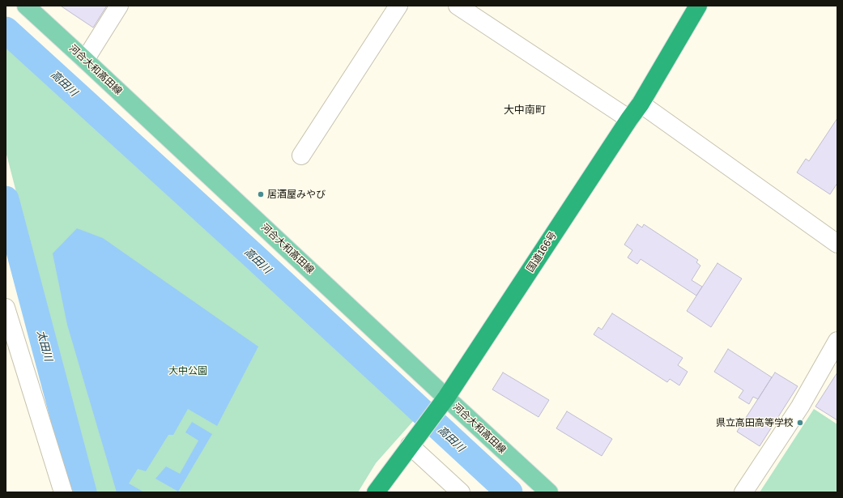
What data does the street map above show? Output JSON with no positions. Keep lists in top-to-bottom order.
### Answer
{
  "streets": {
    "highway": ["国道166号"],
    "main road": ["河合大和高田線"]
  },
  "crossings": [
    ["河合大和高田線", "国道166号"]
  ],
  "districts": ["大中南町"],
  "water": ["高田川", "太田川"],
  "parks": ["大中公園"],
  "places": ["居酒屋みやび", "県立高田高等学校"]
}
